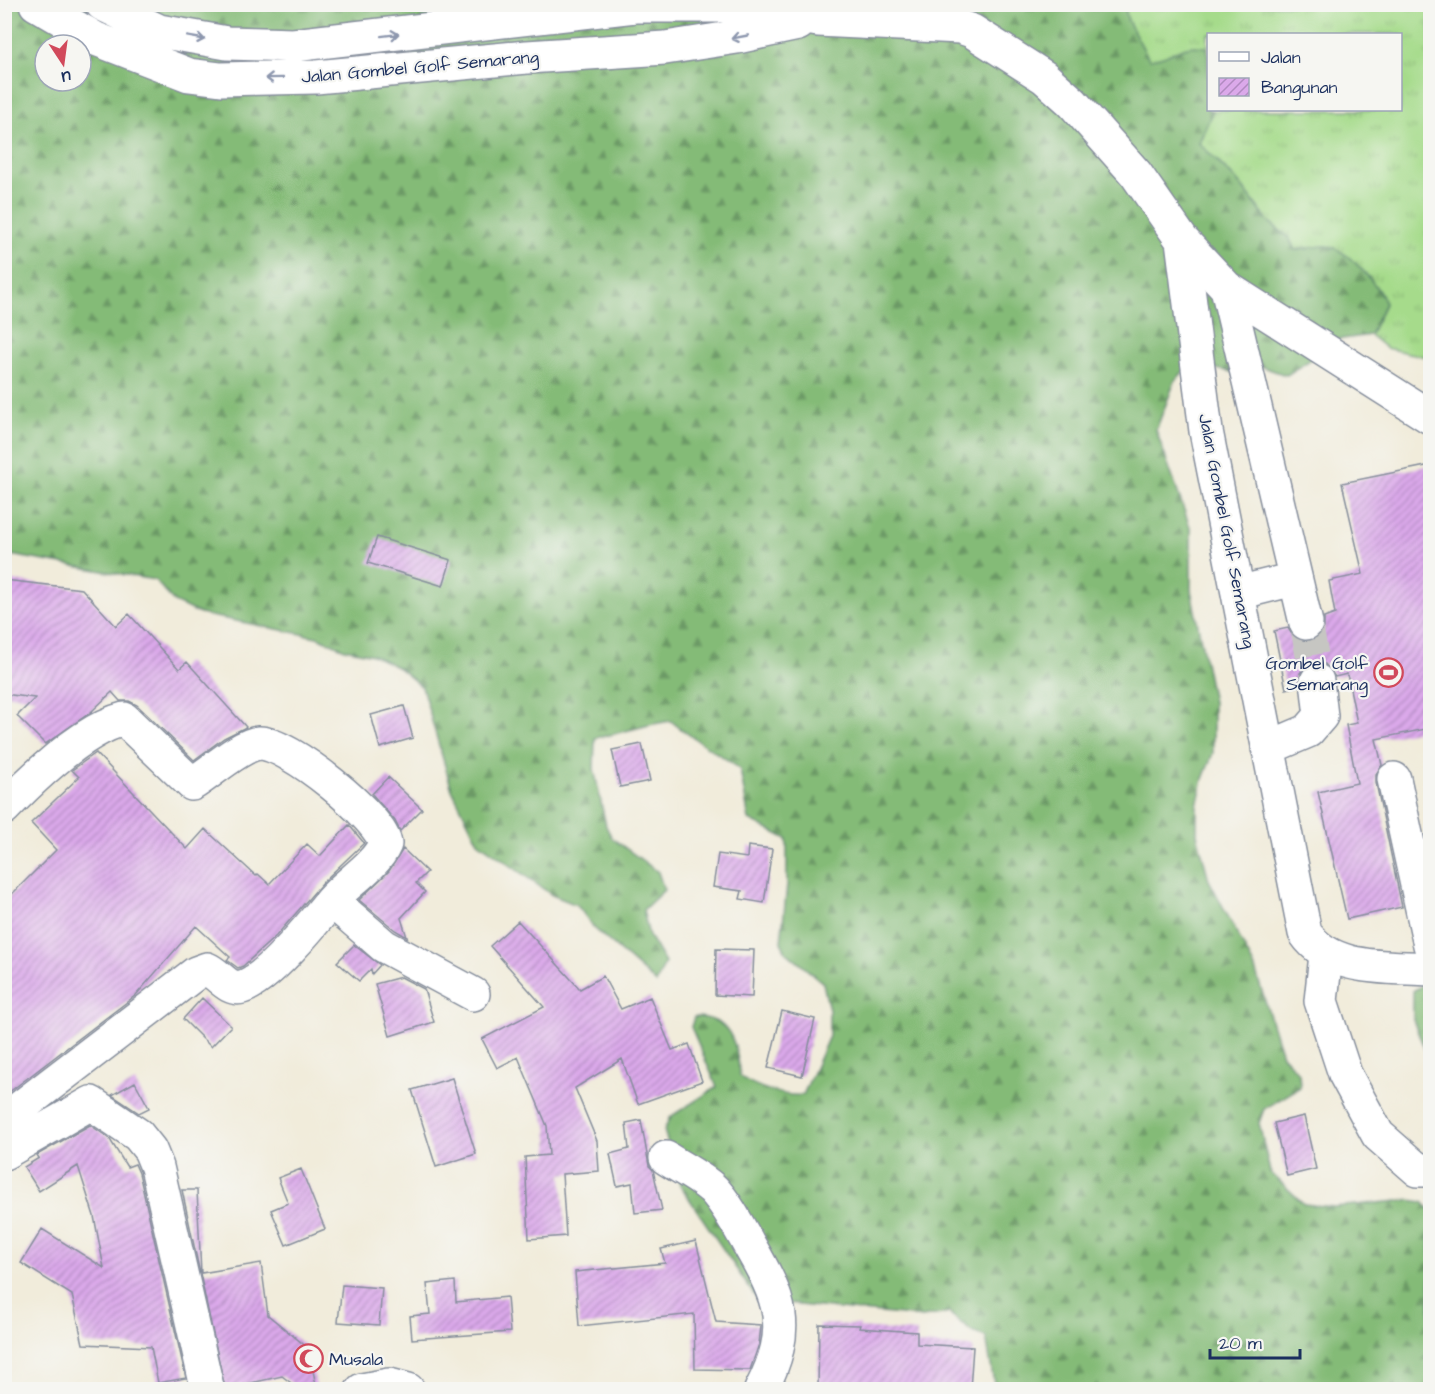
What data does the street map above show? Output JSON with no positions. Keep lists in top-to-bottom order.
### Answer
{
  "streets": {
    "street": ["Jalan Gombel Golf Semarang"]
  },
  "places": {
    "sports": ["Gombel Golf Semarang"],
    "mosque": ["Musala"]
  },
  "legend": ["Jalan", "Bangunan"],
  "scale_bar": "20 m",
  "north": "bottom"
}
